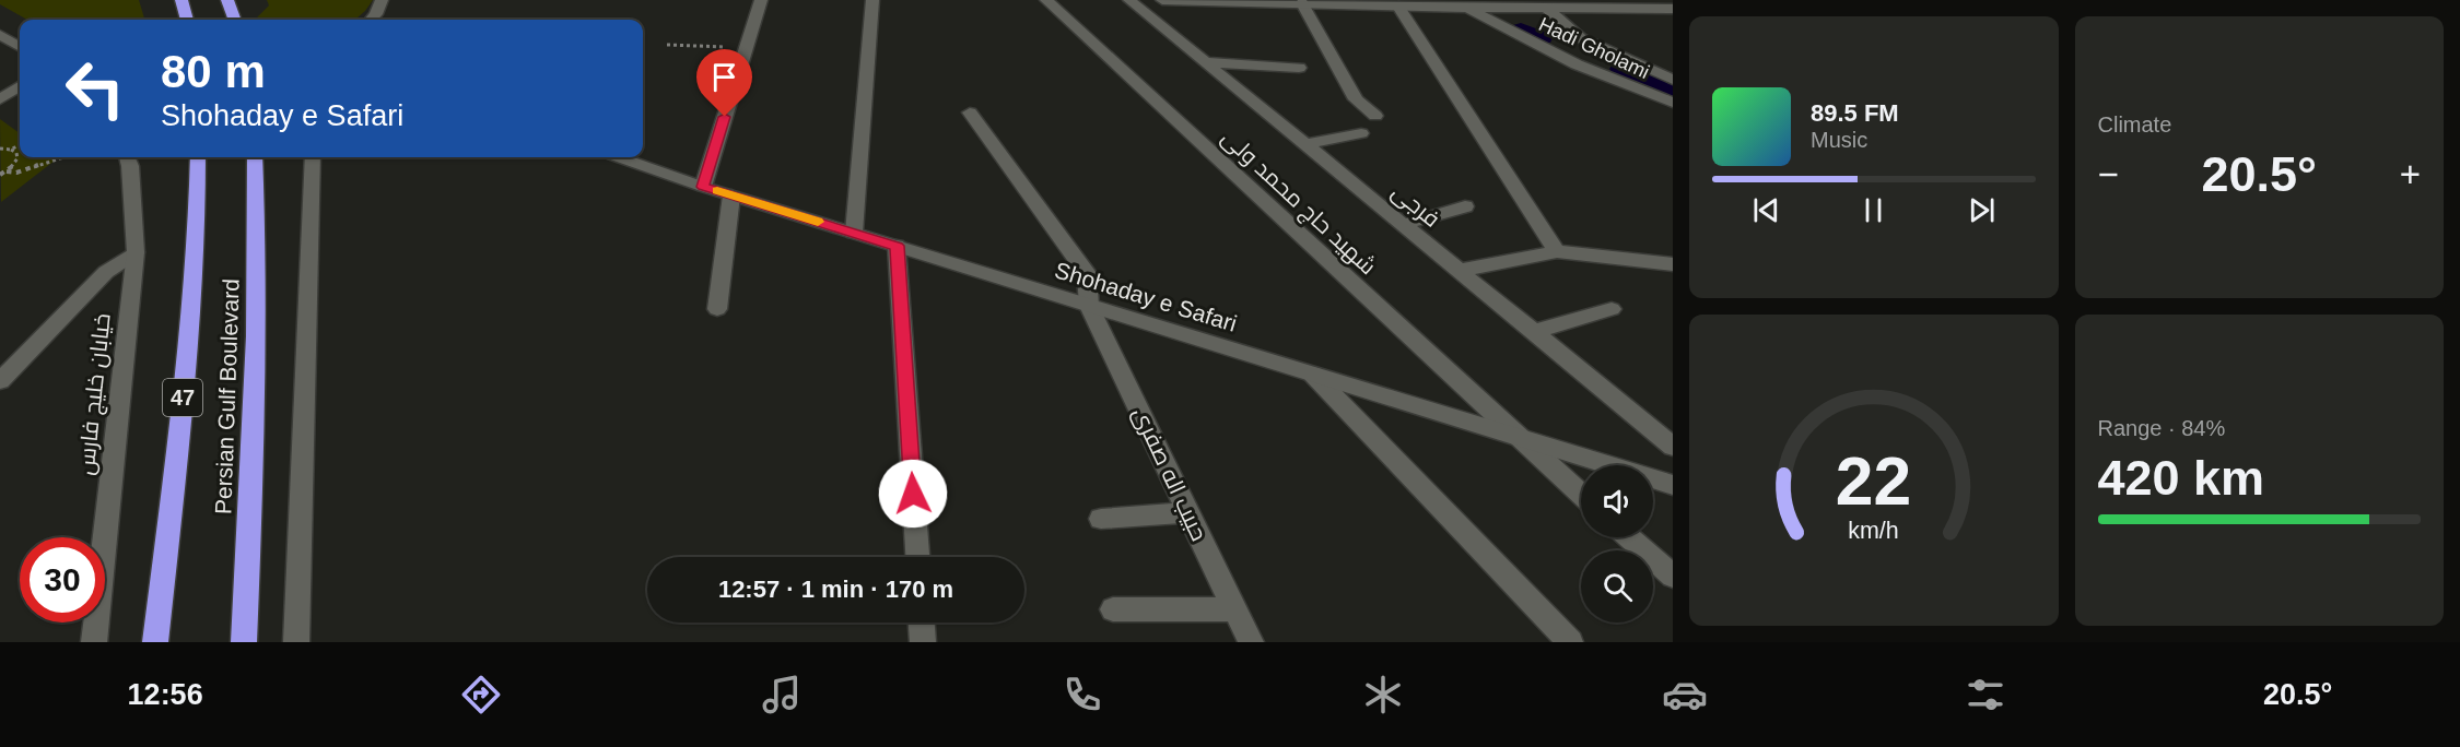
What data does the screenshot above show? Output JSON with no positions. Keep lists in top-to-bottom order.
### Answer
{
  "streets": {
    "highway": ["Persian Gulf Boulevard", "47"],
    "street": [
      "Hadi Gholami",
      "شهید حاج محمد ولی",
      "فرجی",
      "Shohaday e Safari",
      "خیابان خلیج فارس",
      "حبیب اله صفری"
    ]
  },
  "crossings": [
    ["شهید حاج محمد ولی", "Shohaday e Safari"],
    ["Shohaday e Safari", "حبیب اله صفری"]
  ],
  "page": {
    "tile": [
      "Climate",
      ["Range · 84%", "420 km"]
    ],
    "turn": ["80 m", "Shohaday e Safari"],
    "song": ["89.5 FM", "Music"],
    "heat": ["−", "20.5°", "+"],
    "limit": "30",
    "trip": "12:57 · 1 min · 170 m",
    "tabs": ["12:56", "20.5°"],
    "gauge": ["22", "km/h"]
  }
}
